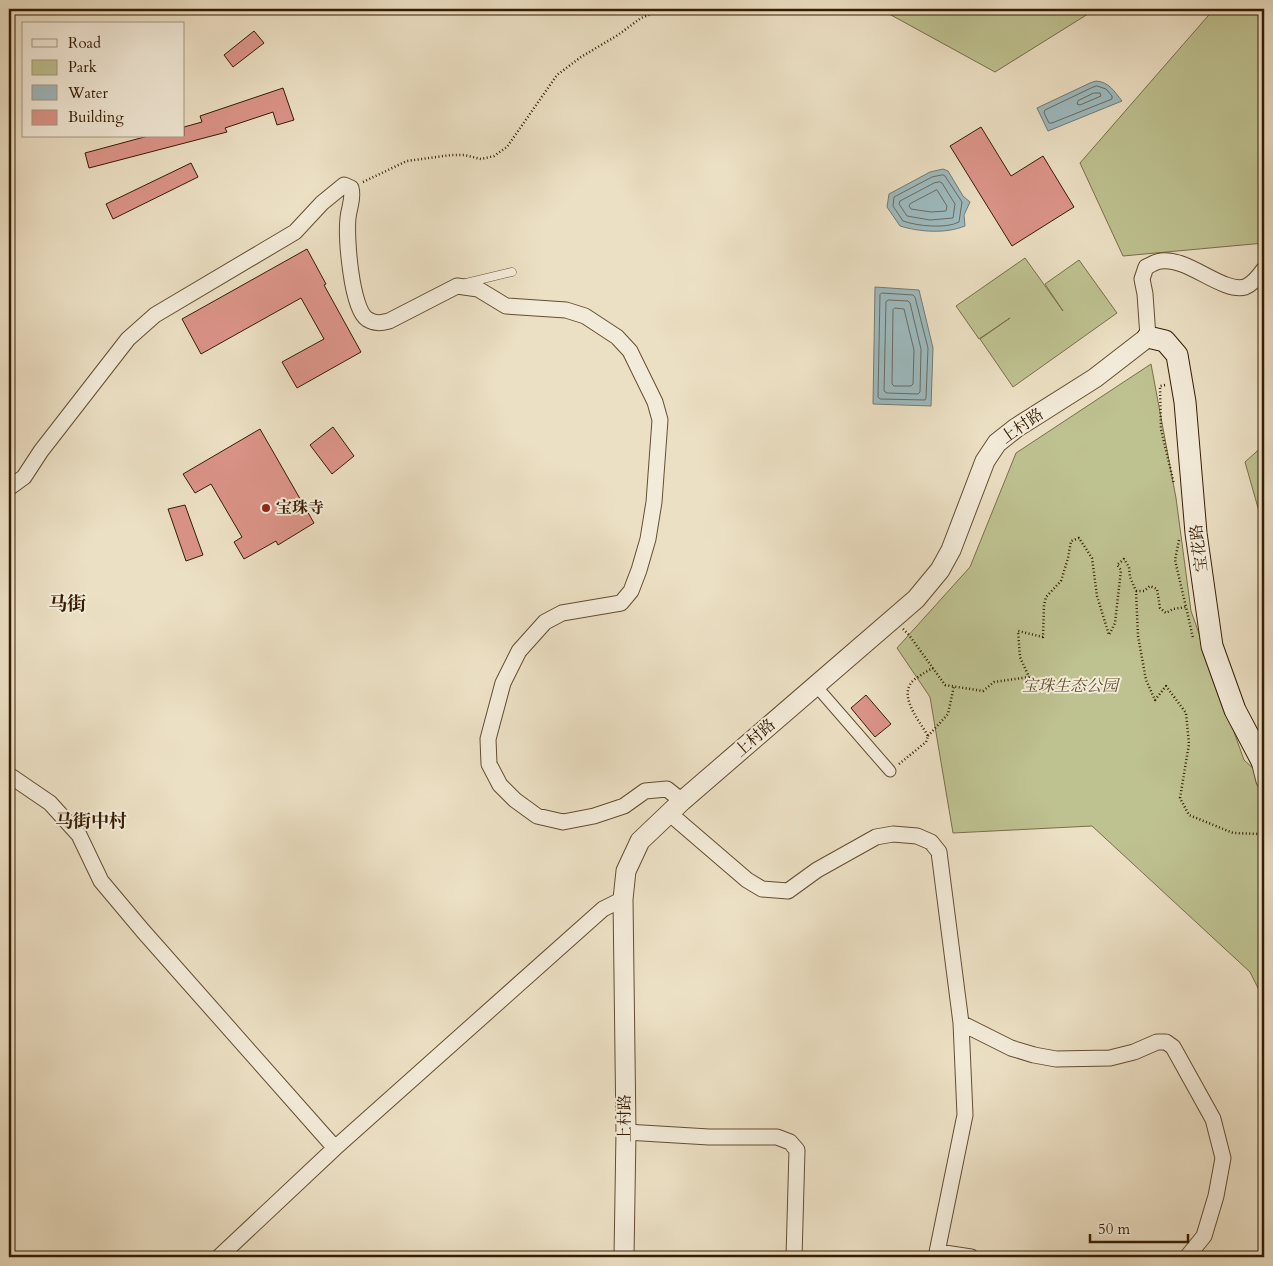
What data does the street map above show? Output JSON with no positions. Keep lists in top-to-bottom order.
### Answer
{
  "streets": {
    "main road": ["宝花路"],
    "street": ["上村路"]
  },
  "crossings": [
    ["上村路", "宝花路"]
  ],
  "districts": ["马街", "马街中村"],
  "parks": ["宝珠生态公园"],
  "places": ["宝珠寺"],
  "legend": [
    "Road",
    "Park",
    "Water",
    "Building"
  ],
  "scale_bar": "50 m"
}
